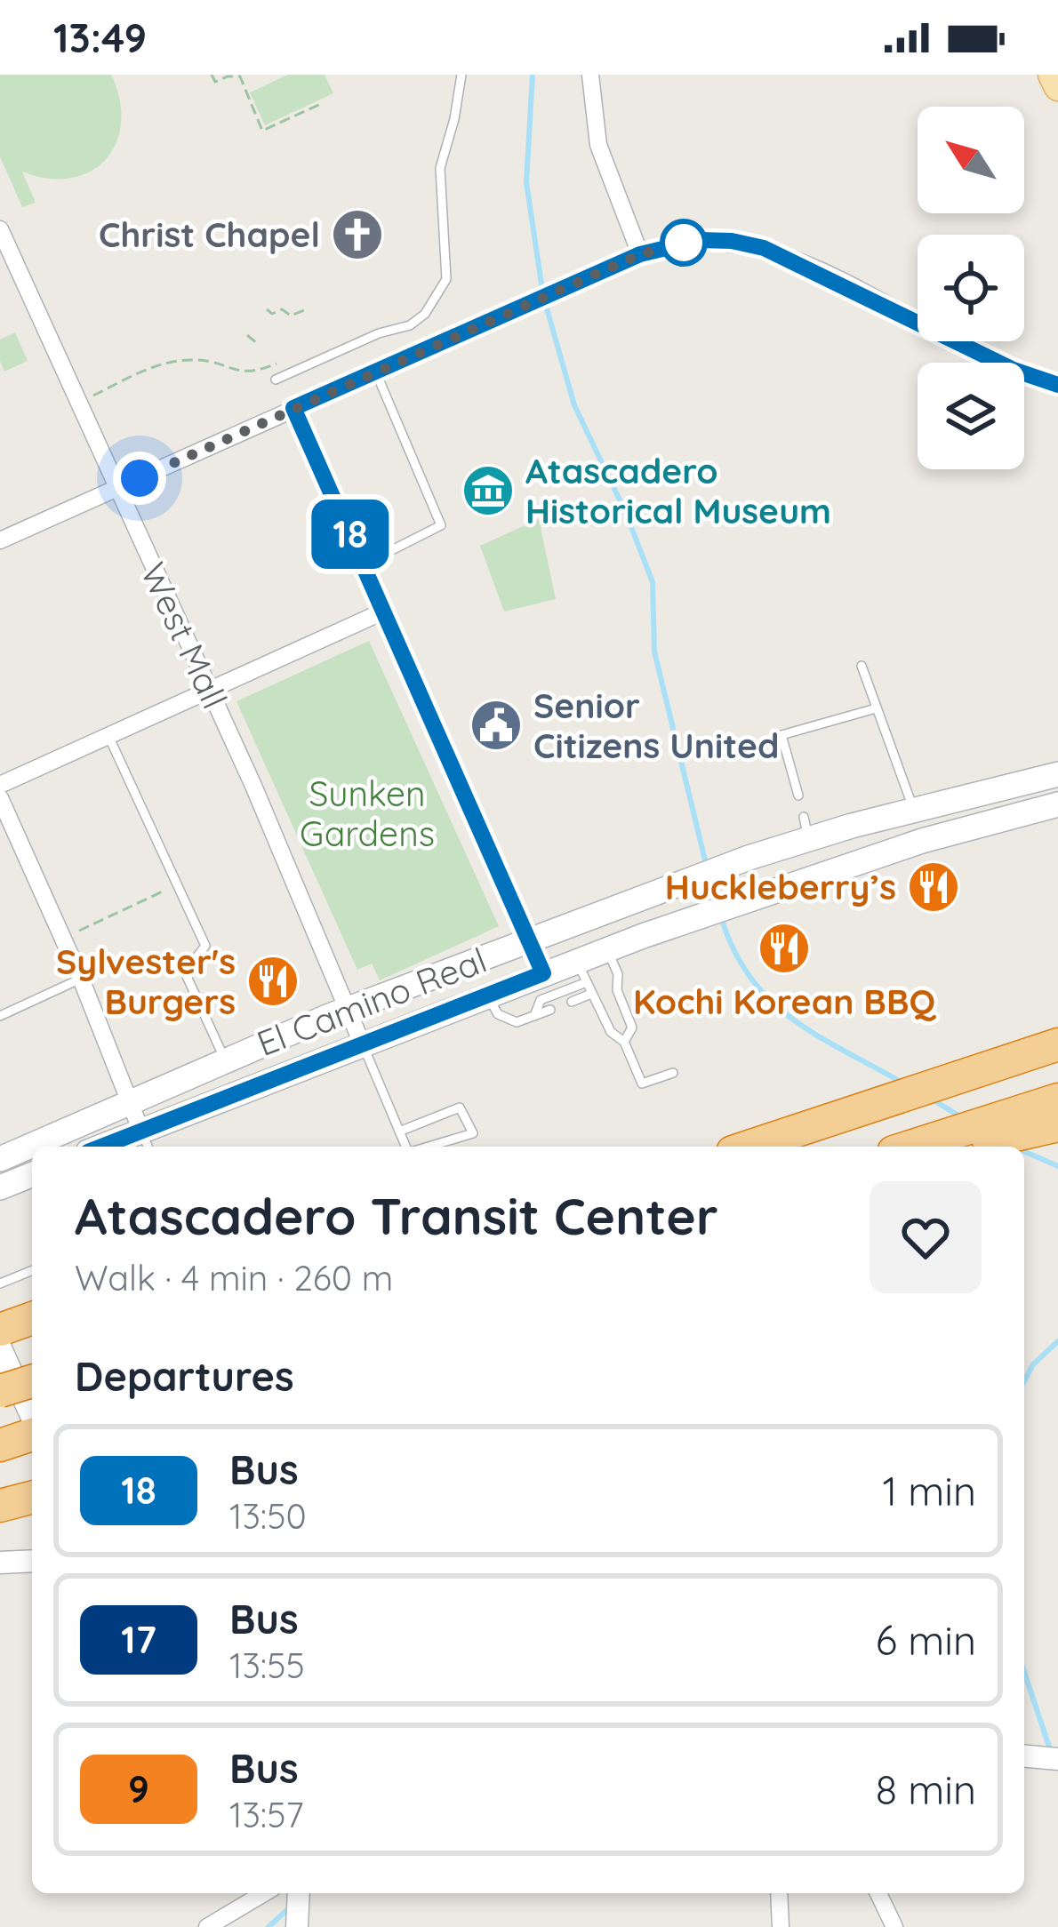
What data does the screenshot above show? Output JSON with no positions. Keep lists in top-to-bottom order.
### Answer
{
  "streets": {
    "main road": ["El Camino Real"],
    "street": ["West Mall"]
  },
  "crossings": [
    ["West Mall", "El Camino Real"]
  ],
  "parks": ["Sunken Gardens"],
  "places": {
    "church": ["Christ Chapel"],
    "museum": ["Atascadero Historical Museum"],
    "public building": ["Senior Citizens United"],
    "restaurant": ["Huckleberry’s", "Kochi Korean BBQ", "Sylvester's Burgers"]
  },
  "lines": ["bus line 18"],
  "north": "top left",
  "page": {
    "status": "13:49",
    "on_map": "18",
    "heading": [
      ["Atascadero Transit Center", "Walk · 4 min · 260 m"],
      "Departures"
    ],
    "list": [
      {
        "mark": "18",
        "name": "Bus",
        "note": "13:50",
        "value": "1 min"
      },
      {
        "mark": "17",
        "name": "Bus",
        "note": "13:55",
        "value": "6 min"
      },
      {
        "mark": "9",
        "name": "Bus",
        "note": "13:57",
        "value": "8 min"
      }
    ]
  }
}
